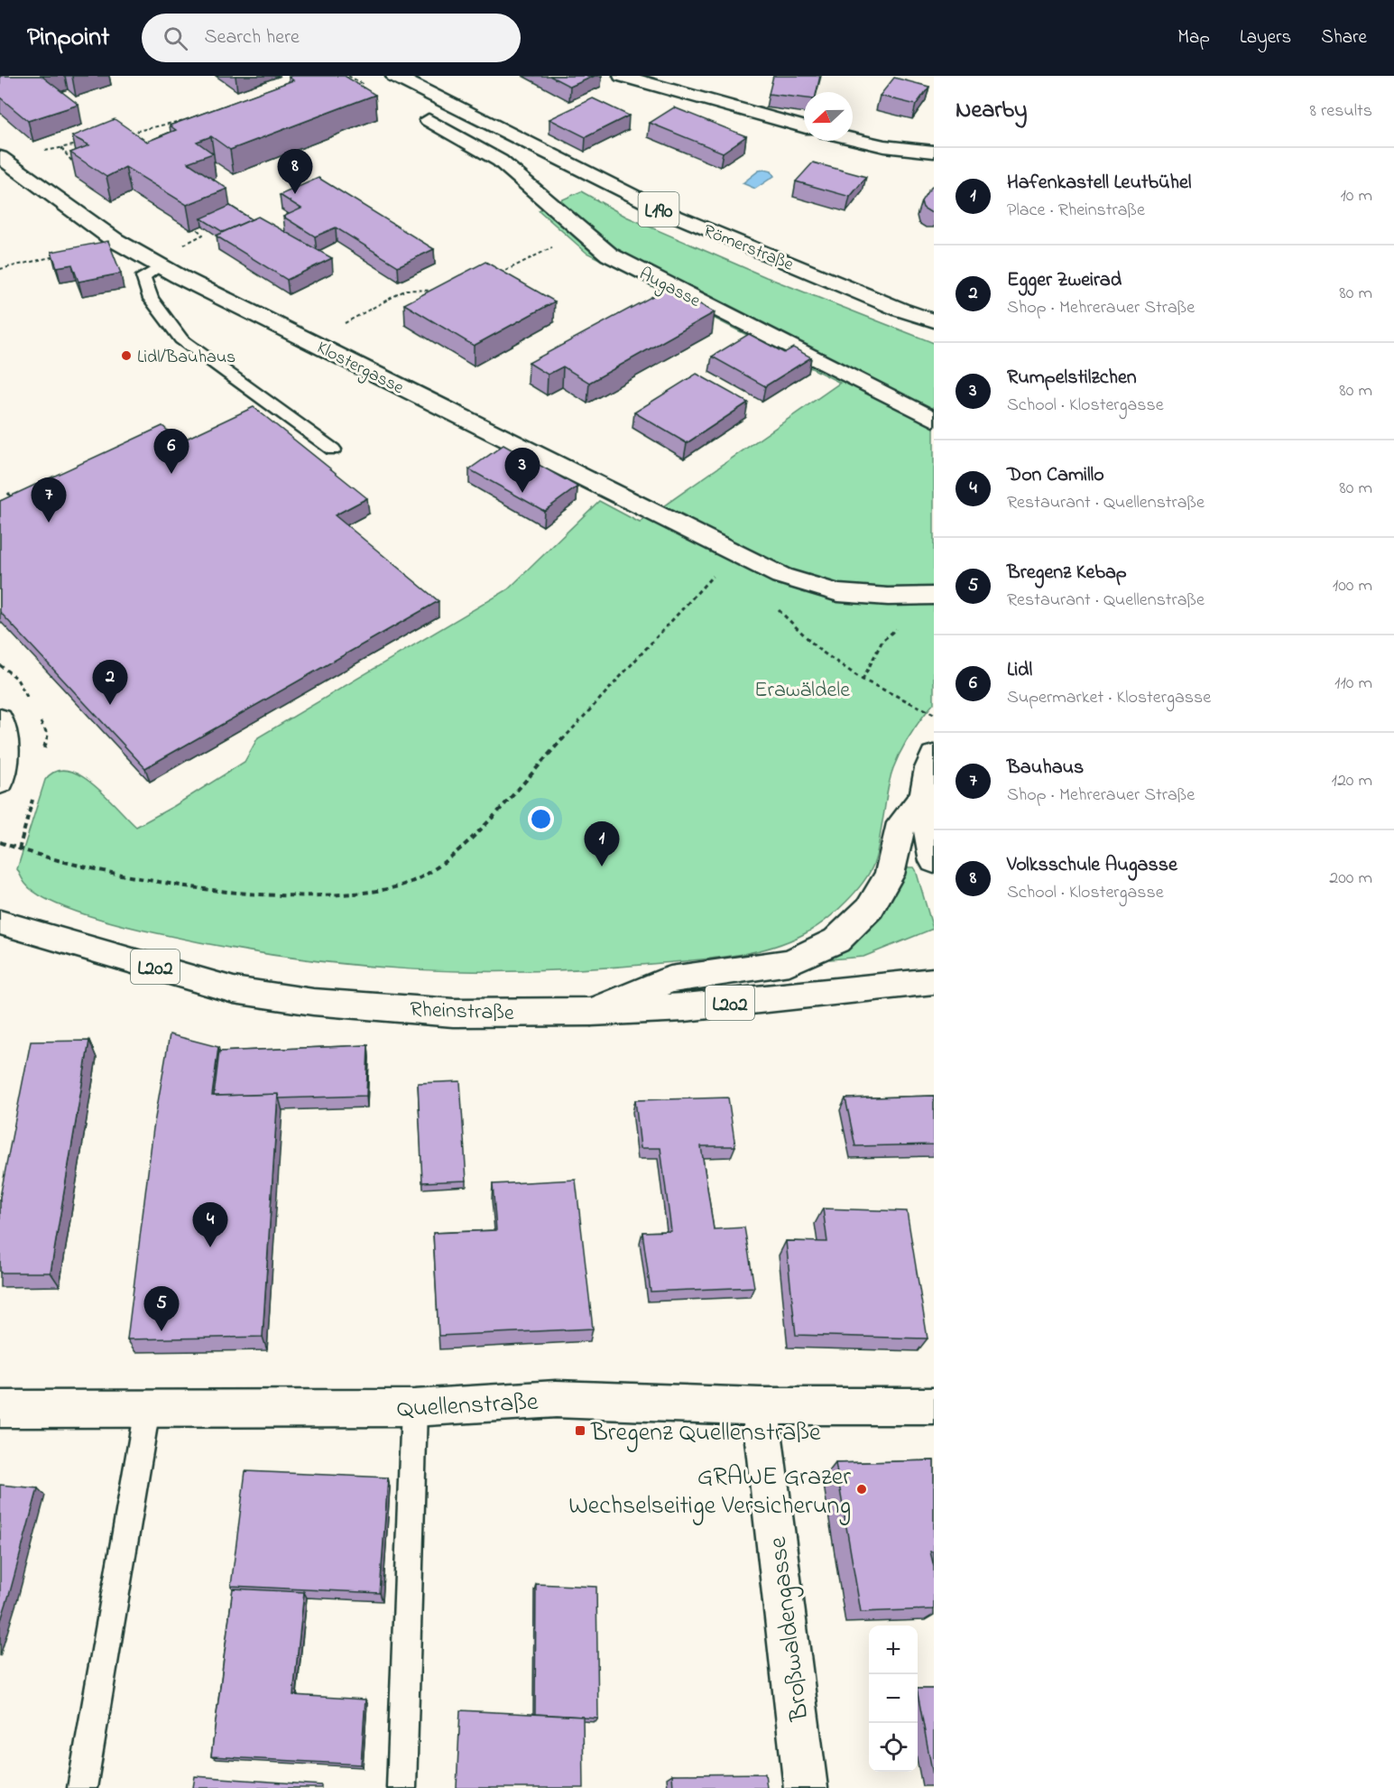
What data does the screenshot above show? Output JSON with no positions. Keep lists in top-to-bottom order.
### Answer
{
  "streets": {
    "main road": [
      "L190",
      "Römerstraße",
      "Augasse",
      "Klostergasse",
      "L202",
      "Rheinstraße",
      "Quellenstraße",
      "Broßwaldengasse"
    ]
  },
  "crossings": [
    ["Quellenstraße", "Broßwaldengasse"]
  ],
  "parks": ["Erawäldele"],
  "places": {
    "other": ["Lidl/Bauhaus", "GRAWE Grazer Wechselseitige Versicherung"],
    "transit": ["Bregenz Quellenstraße"]
  },
  "north": "left",
  "page": {
    "header": "Pinpoint",
    "search": "Search here",
    "nav": ["Map", "Layers", "Share"],
    "heading": ["Nearby", "8 results"],
    "list": [
      {
        "mark": "1",
        "name": "Hafenkastell Leutbühel",
        "note": "Place · Rheinstraße",
        "value": "10 m"
      },
      {
        "mark": "2",
        "name": "Egger Zweirad",
        "note": "Shop · Mehrerauer Straße",
        "value": "80 m"
      },
      {
        "mark": "3",
        "name": "Rumpelstilzchen",
        "note": "School · Klostergasse",
        "value": "80 m"
      },
      {
        "mark": "4",
        "name": "Don Camillo",
        "note": "Restaurant · Quellenstraße",
        "value": "80 m"
      },
      {
        "mark": "5",
        "name": "Bregenz Kebap",
        "note": "Restaurant · Quellenstraße",
        "value": "100 m"
      },
      {
        "mark": "6",
        "name": "Lidl",
        "note": "Supermarket · Klostergasse",
        "value": "110 m"
      },
      {
        "mark": "7",
        "name": "Bauhaus",
        "note": "Shop · Mehrerauer Straße",
        "value": "120 m"
      },
      {
        "mark": "8",
        "name": "Volksschule Augasse",
        "note": "School · Klostergasse",
        "value": "200 m"
      }
    ],
    "pins": [
      "8",
      "6",
      "3",
      "7",
      "2",
      "1",
      "4",
      "5"
    ],
    "map_buttons": ["+", "−"]
  }
}
